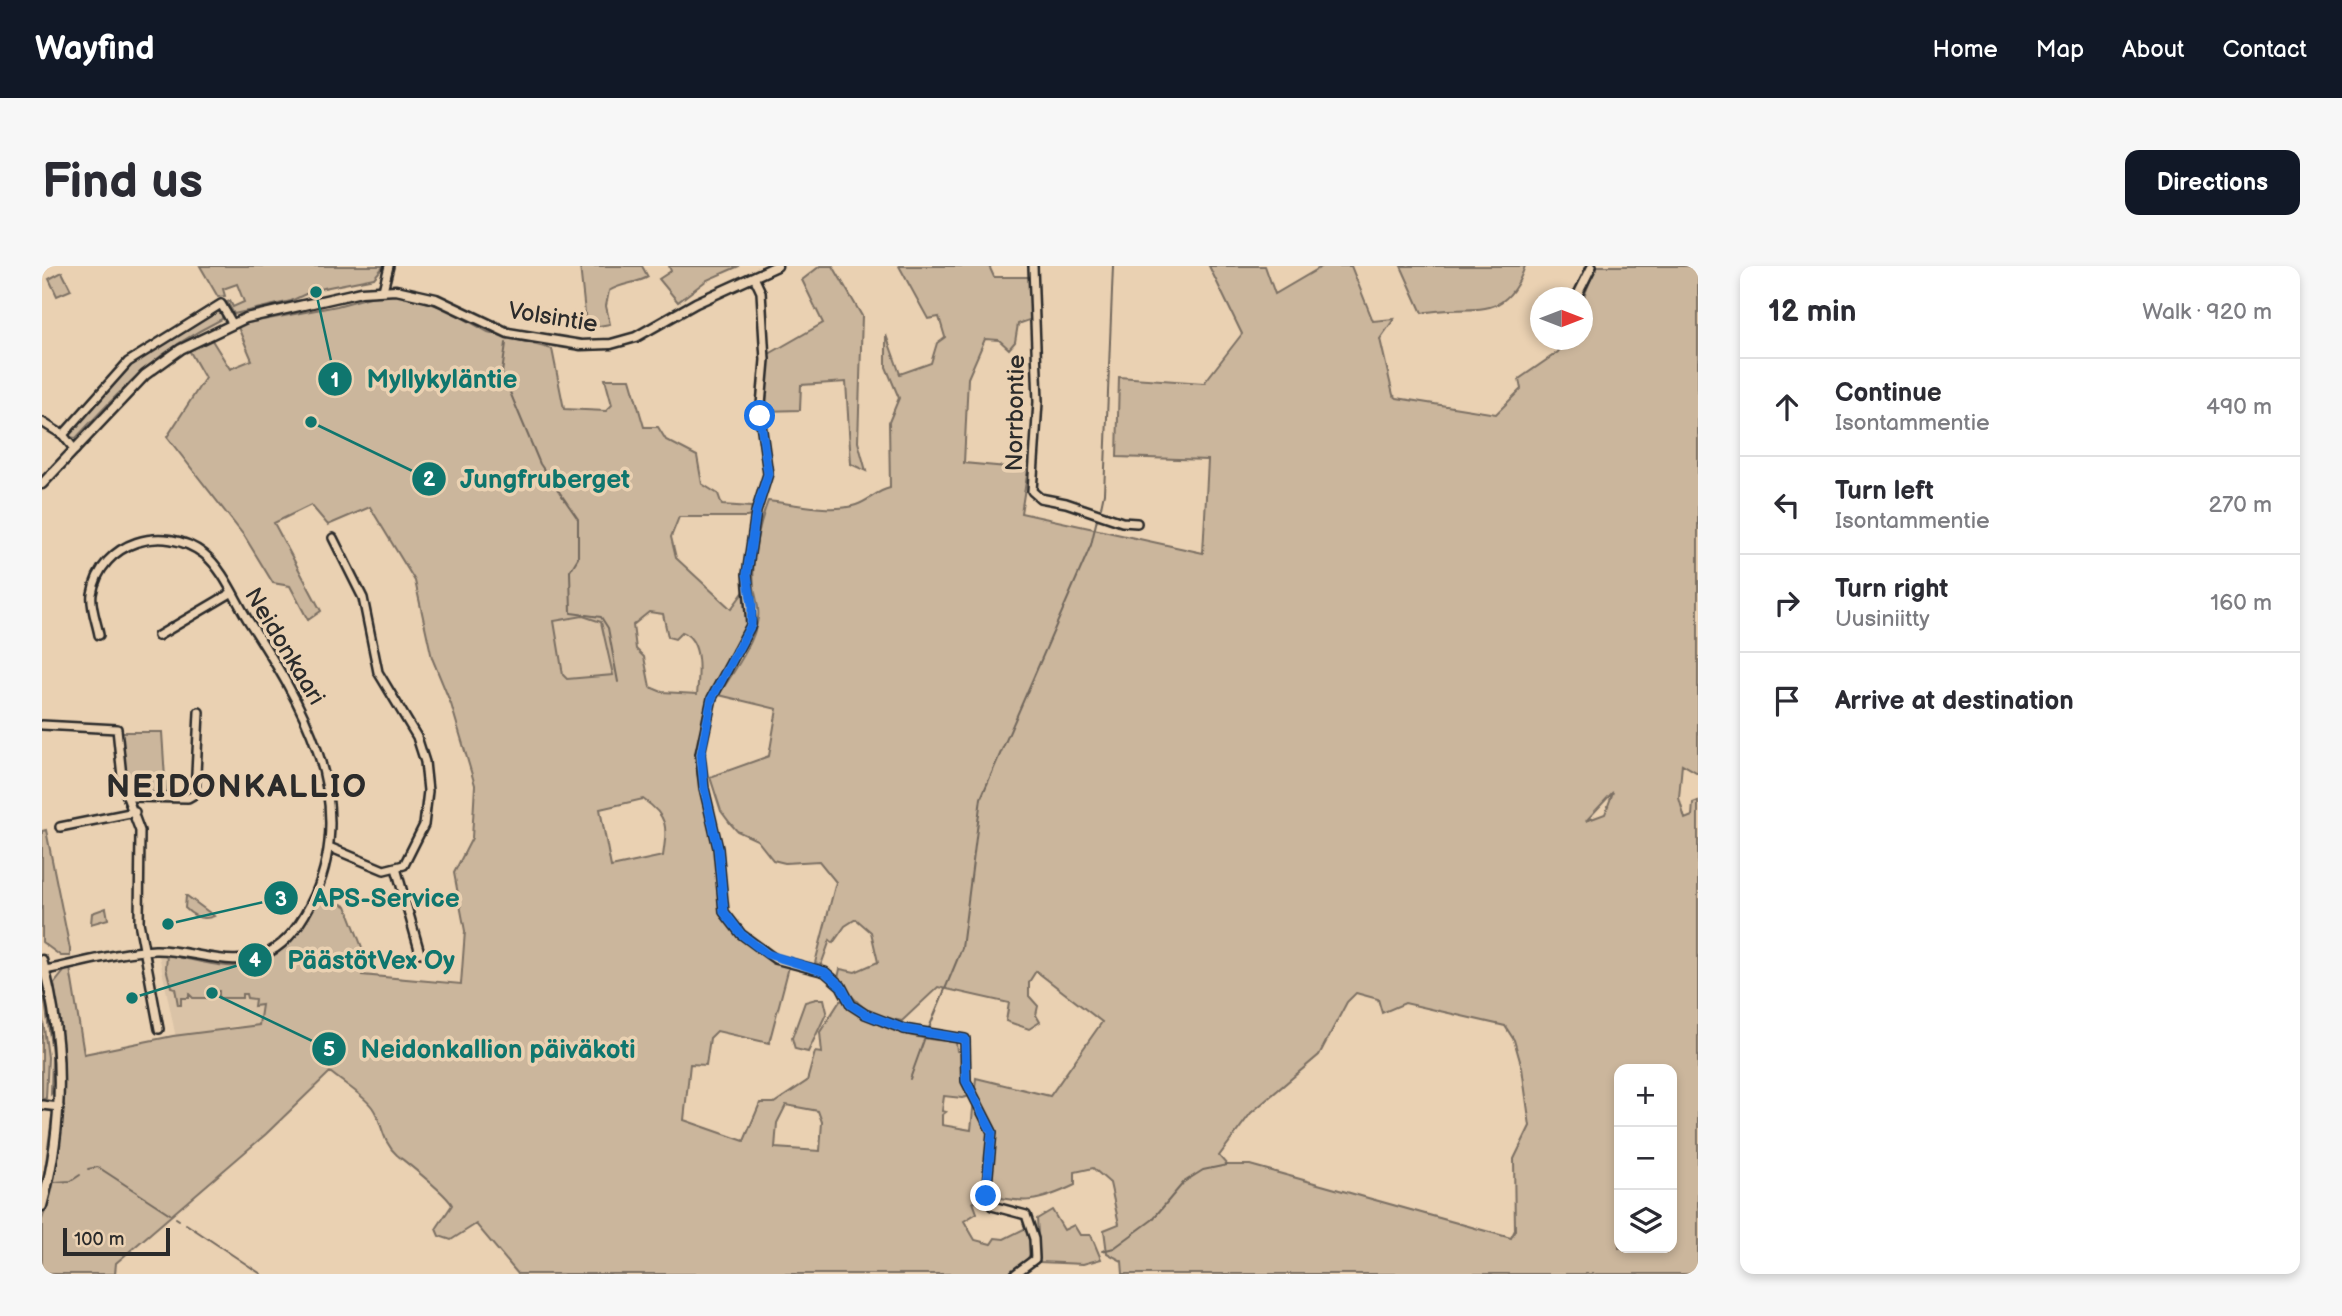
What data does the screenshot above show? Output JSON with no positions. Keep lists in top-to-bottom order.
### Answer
{
  "streets": {
    "street": ["Volsintie", "Norrbontie", "Neidonkaari"]
  },
  "districts": ["NEIDONKALLIO"],
  "places": [
    "Myllykyläntie",
    "Jungfruberget",
    "APS-Service",
    "Neidonkallion päiväkoti",
    "PäästötVex Oy"
  ],
  "scale_bar": "100 m",
  "north": "right",
  "page": {
    "header": "Wayfind",
    "nav": [
      "Home",
      "Map",
      "About",
      "Contact"
    ],
    "buttons": "Directions",
    "title": "Find us",
    "heading": ["12 min", "Walk · 920 m"],
    "list": [
      ["Continue", "Isontammentie", "490 m"],
      ["Turn left", "Isontammentie", "270 m"],
      ["Turn right", "Uusiniitty", "160 m"],
      "Arrive at destination"
    ],
    "map_buttons": ["+", "−"],
    "scale": "100 m"
  }
}
